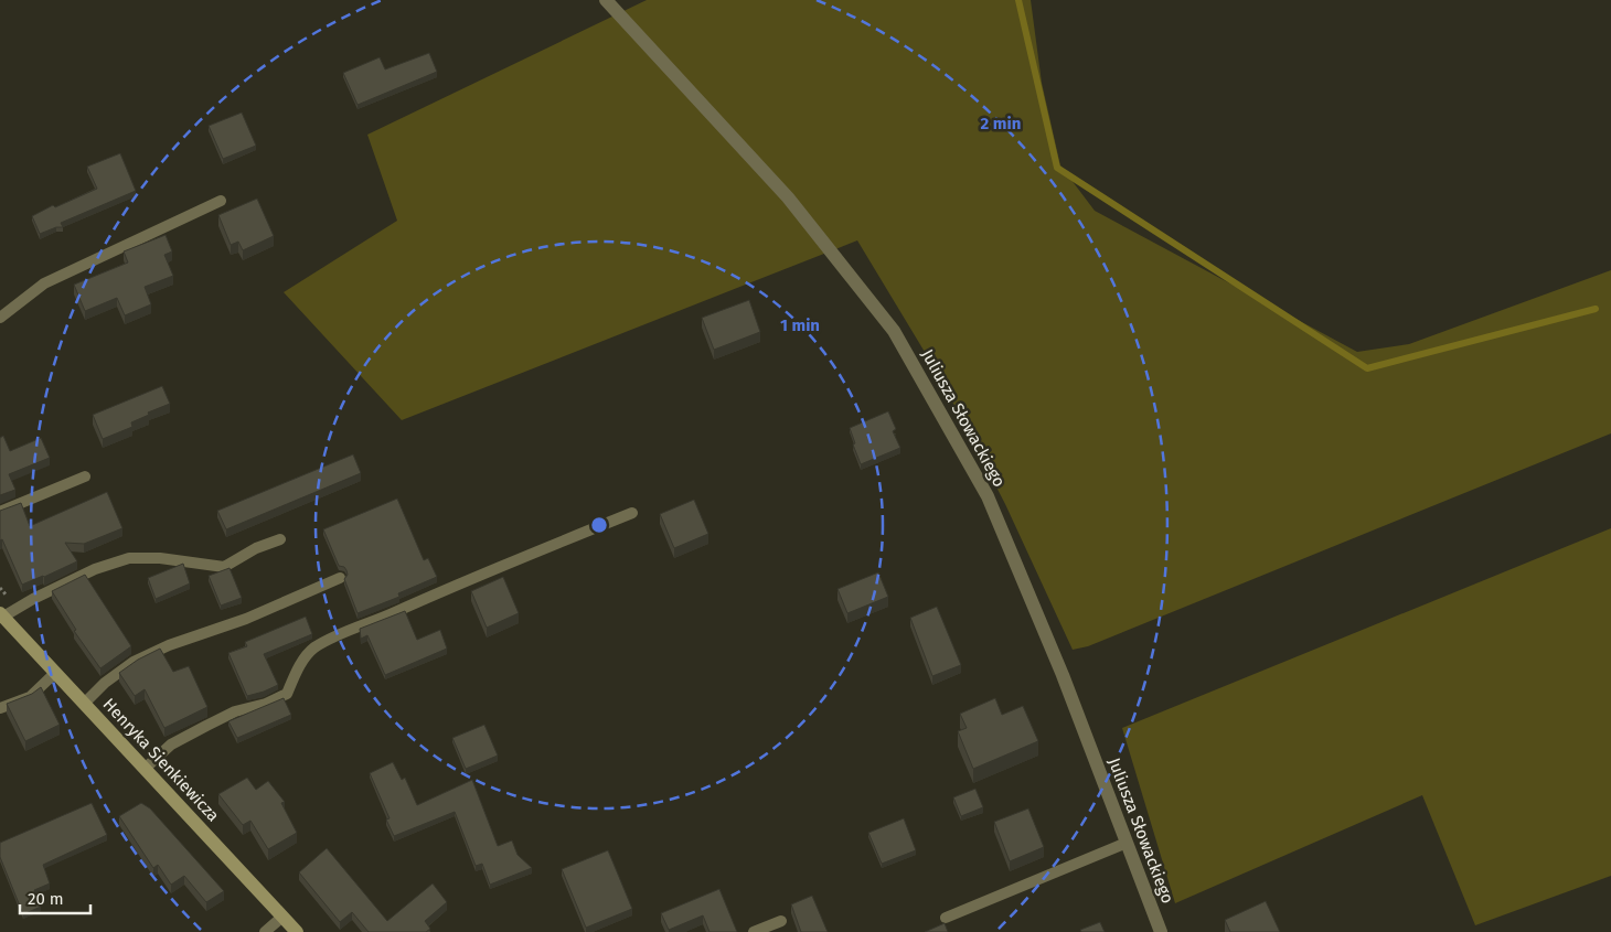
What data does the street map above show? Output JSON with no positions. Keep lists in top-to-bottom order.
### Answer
{
  "streets": {
    "street": ["Juliusza Słowackiego", "Henryka Sienkiewicza"]
  },
  "scale_bar": "20 m",
  "rings": ["2 min", "1 min"]
}
